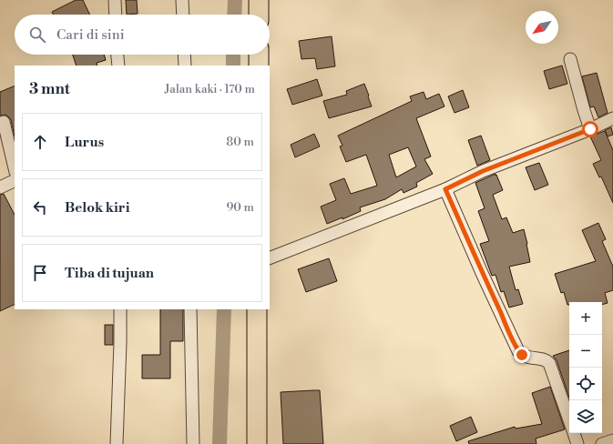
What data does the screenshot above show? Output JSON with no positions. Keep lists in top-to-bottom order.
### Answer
{
  "north": "bottom left",
  "page": {
    "search": "Cari di sini",
    "heading": ["3 mnt", "Jalan kaki · 170 m"],
    "list": [
      ["Lurus", "80 m"],
      ["Belok kiri", "90 m"],
      "Tiba di tujuan"
    ],
    "map_buttons": ["+", "−"]
  }
}
